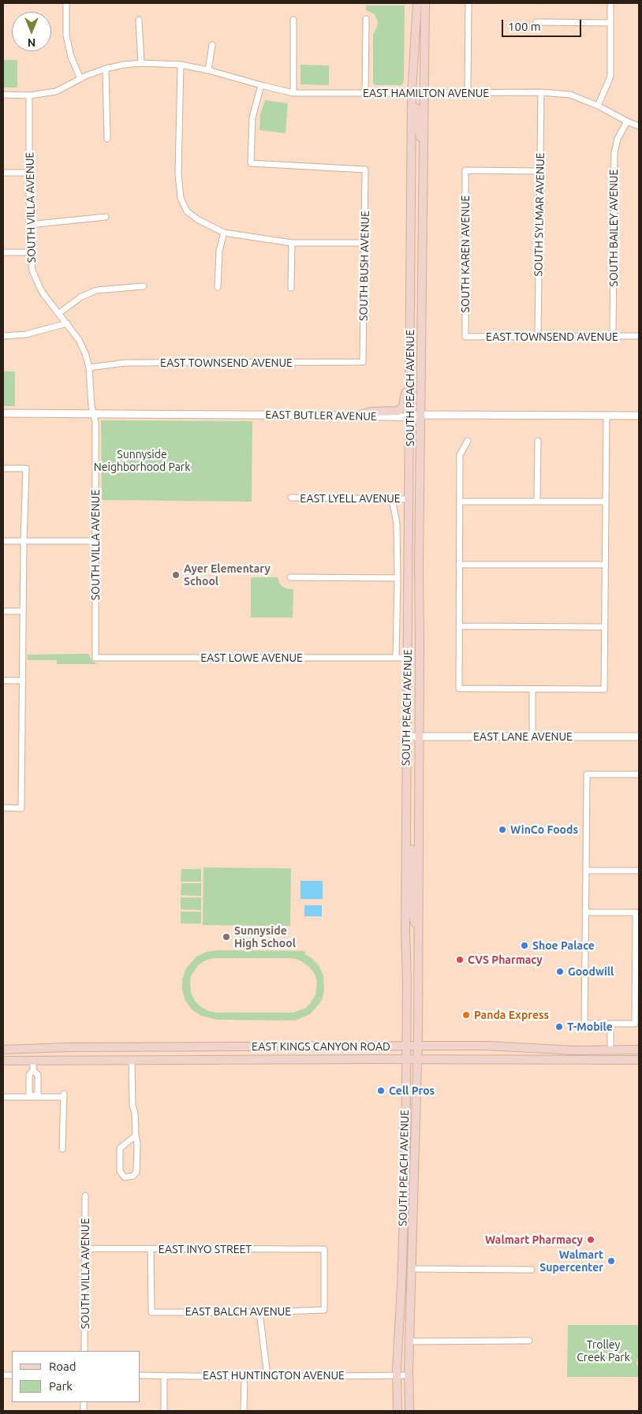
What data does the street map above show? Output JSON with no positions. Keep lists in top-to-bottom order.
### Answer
{
  "streets": {
    "main road": ["SOUTH PEACH AVENUE", "EAST KINGS CANYON ROAD"],
    "street": [
      "EAST HAMILTON AVENUE",
      "SOUTH VILLA AVENUE",
      "SOUTH SYLMAR AVENUE",
      "SOUTH BAILEY AVENUE",
      "SOUTH KAREN AVENUE",
      "SOUTH BUSH AVENUE",
      "EAST TOWNSEND AVENUE",
      "EAST BUTLER AVENUE",
      "EAST LYELL AVENUE",
      "EAST LOWE AVENUE",
      "EAST LANE AVENUE",
      "EAST INYO STREET",
      "EAST BALCH AVENUE",
      "EAST HUNTINGTON AVENUE"
    ]
  },
  "crossings": [
    ["EAST HAMILTON AVENUE", "SOUTH VILLA AVENUE"],
    ["EAST HAMILTON AVENUE", "SOUTH SYLMAR AVENUE"],
    ["EAST HAMILTON AVENUE", "SOUTH BAILEY AVENUE"],
    ["EAST HAMILTON AVENUE", "SOUTH BUSH AVENUE"],
    ["EAST HAMILTON AVENUE", "SOUTH PEACH AVENUE"],
    ["SOUTH VILLA AVENUE", "EAST TOWNSEND AVENUE"],
    ["SOUTH VILLA AVENUE", "EAST BUTLER AVENUE"],
    ["SOUTH VILLA AVENUE", "EAST LOWE AVENUE"],
    ["SOUTH VILLA AVENUE", "EAST INYO STREET"],
    ["SOUTH SYLMAR AVENUE", "SOUTH KAREN AVENUE"],
    ["SOUTH SYLMAR AVENUE", "EAST TOWNSEND AVENUE"],
    ["SOUTH BAILEY AVENUE", "EAST TOWNSEND AVENUE"],
    ["SOUTH KAREN AVENUE", "EAST TOWNSEND AVENUE"],
    ["SOUTH BUSH AVENUE", "EAST TOWNSEND AVENUE"],
    ["SOUTH PEACH AVENUE", "EAST BUTLER AVENUE"],
    ["SOUTH PEACH AVENUE", "EAST LYELL AVENUE"],
    ["SOUTH PEACH AVENUE", "EAST LOWE AVENUE"],
    ["SOUTH PEACH AVENUE", "EAST LANE AVENUE"],
    ["SOUTH PEACH AVENUE", "EAST KINGS CANYON ROAD"],
    ["SOUTH PEACH AVENUE", "EAST HUNTINGTON AVENUE"],
    ["EAST INYO STREET", "EAST BALCH AVENUE"]
  ],
  "parks": ["Sunnyside Neighborhood Park", "Trolley Creek Park"],
  "places": [
    "Ayer Elementary School",
    "WinCo Foods",
    "Sunnyside High School",
    "Shoe Palace",
    "CVS Pharmacy",
    "Goodwill",
    "Panda Express",
    "T-Mobile",
    "Cell Pros",
    "Walmart Pharmacy",
    "Walmart Supercenter"
  ],
  "legend": ["Road", "Park"],
  "scale_bar": "100 m",
  "north": "bottom"
}
